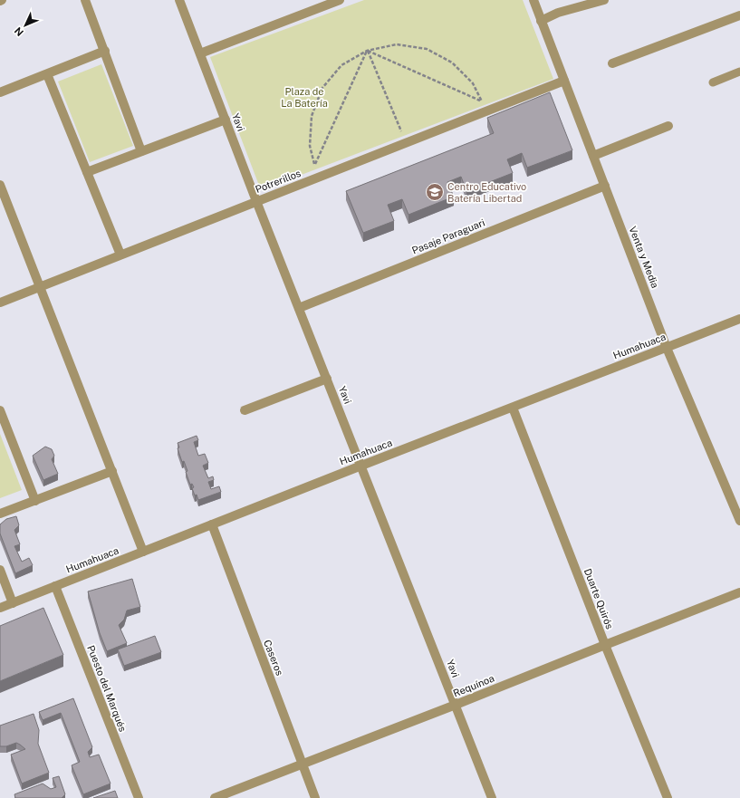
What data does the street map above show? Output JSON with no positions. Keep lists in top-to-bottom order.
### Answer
{
  "streets": {
    "street": [
      "Yavi",
      "Potrerillos",
      "Pasaje Paraguari",
      "Venta y Media",
      "Humahuaca",
      "Duarte Quirós",
      "Caseros",
      "Requínoa",
      "Puesto del Marqués"
    ]
  },
  "crossings": [
    ["Yavi", "Potrerillos"],
    ["Yavi", "Pasaje Paraguari"],
    ["Yavi", "Humahuaca"],
    ["Yavi", "Requínoa"],
    ["Potrerillos", "Venta y Media"],
    ["Pasaje Paraguari", "Venta y Media"],
    ["Venta y Media", "Humahuaca"],
    ["Humahuaca", "Duarte Quirós"],
    ["Humahuaca", "Caseros"],
    ["Humahuaca", "Puesto del Marqués"],
    ["Duarte Quirós", "Requínoa"],
    ["Caseros", "Requínoa"]
  ],
  "parks": ["Plaza de La Batería"],
  "places": {
    "school or university": ["Centro Educativo Batería Libertad"]
  },
  "north": "bottom left"
}
